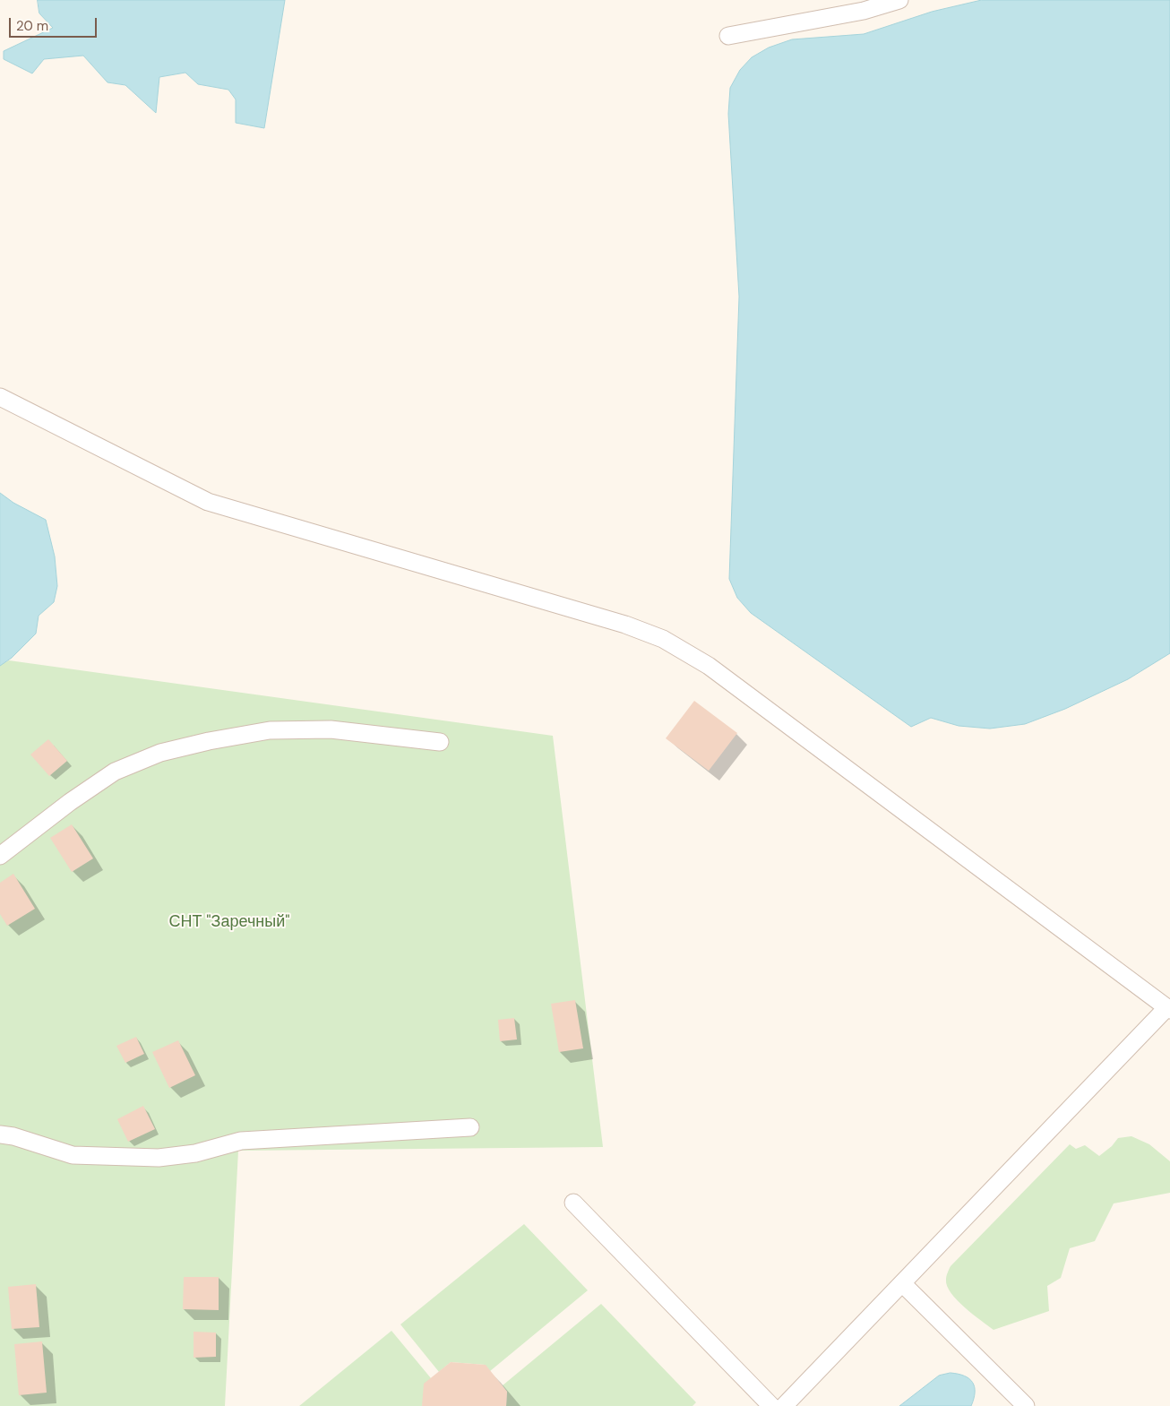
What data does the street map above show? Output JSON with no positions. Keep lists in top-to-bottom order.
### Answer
{
  "parks": ["СНТ \"Заречный\""],
  "scale_bar": "20 m"
}
